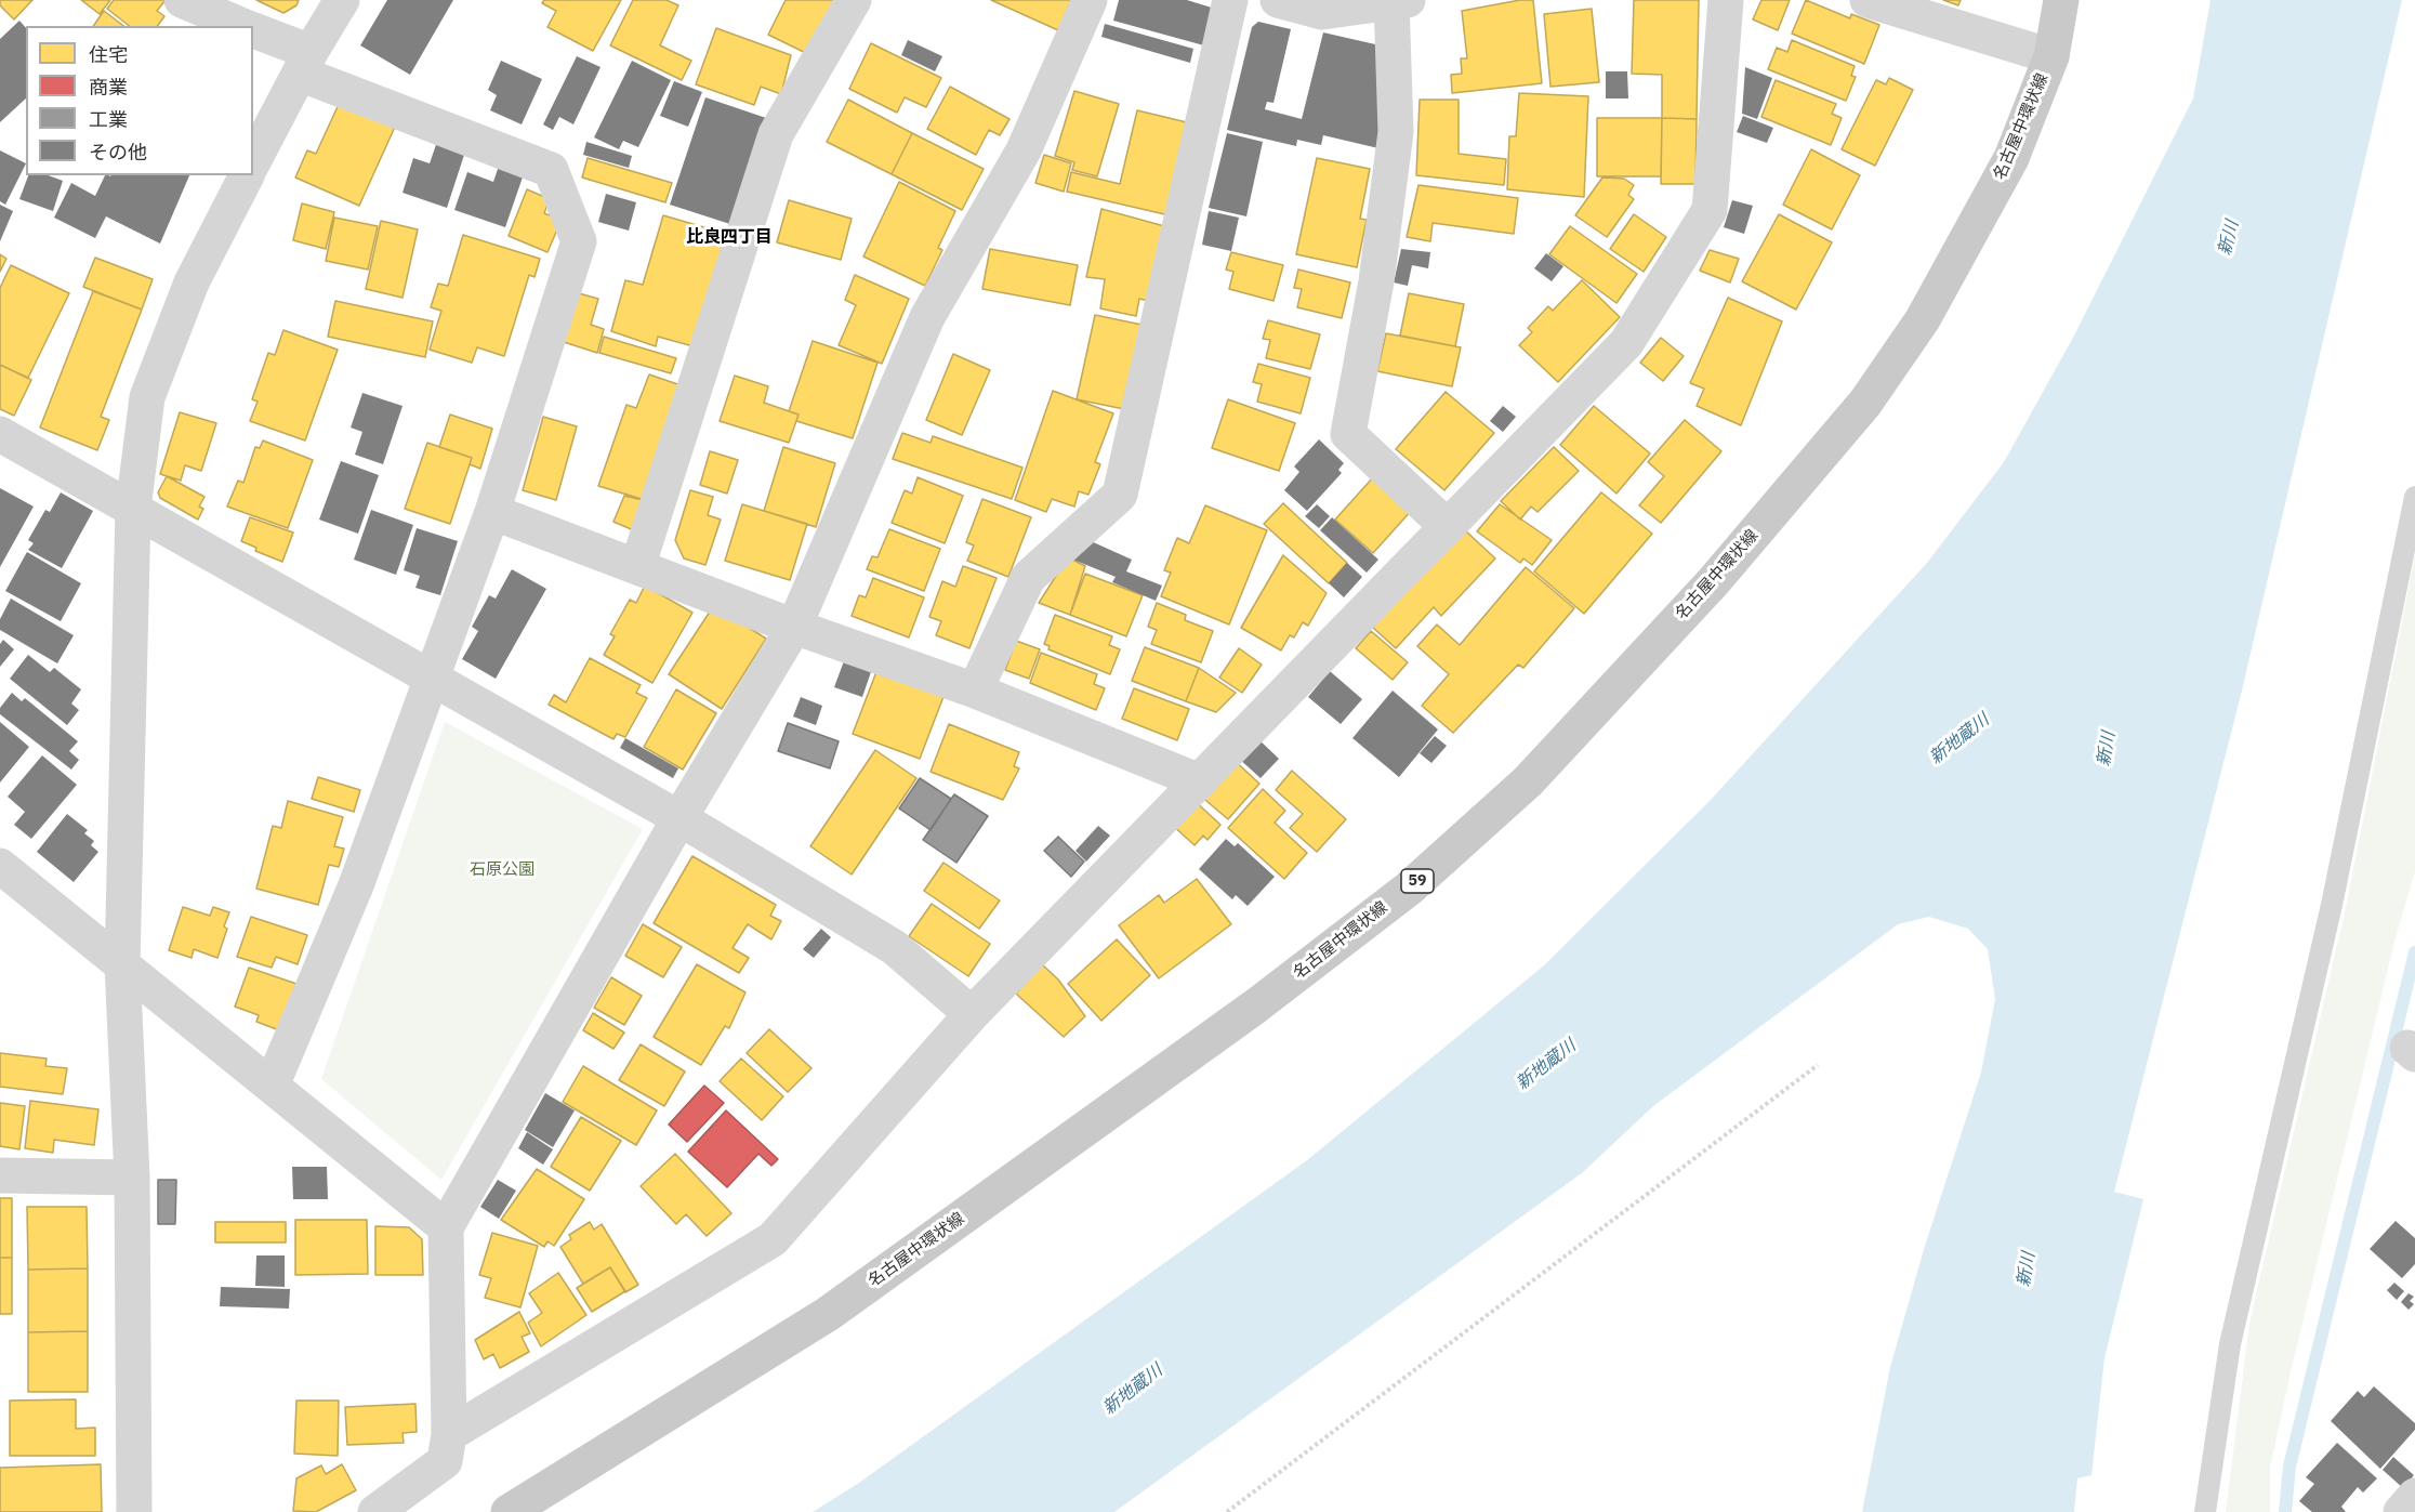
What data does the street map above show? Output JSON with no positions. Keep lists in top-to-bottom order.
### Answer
{
  "streets": {
    "main road": ["名古屋中環状線", "59"]
  },
  "districts": ["比良四丁目"],
  "water": ["新川", "新地蔵川"],
  "parks": ["石原公園"],
  "legend": [
    "住宅",
    "商業",
    "工業",
    "その他"
  ]
}
